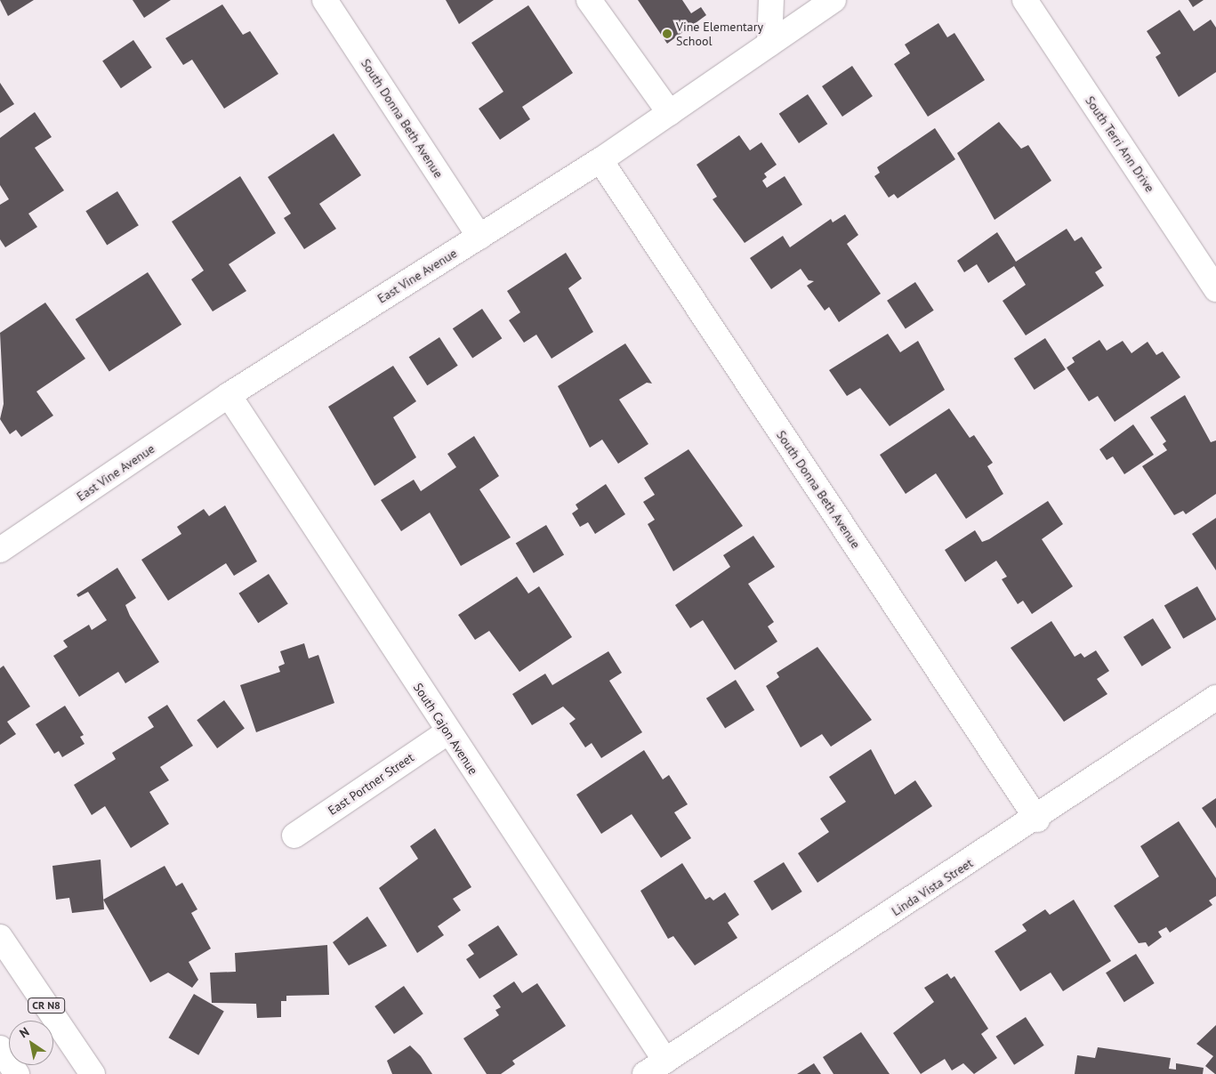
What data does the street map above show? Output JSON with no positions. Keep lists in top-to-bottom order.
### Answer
{
  "streets": {
    "street": [
      "South Donna Beth Avenue",
      "South Terri Ann Drive",
      "East Vine Avenue",
      "South Cajon Avenue",
      "East Portner Street",
      "Linda Vista Street",
      "CR N8"
    ]
  },
  "crossings": [
    ["South Donna Beth Avenue", "East Vine Avenue"],
    ["South Donna Beth Avenue", "Linda Vista Street"],
    ["East Vine Avenue", "South Cajon Avenue"],
    ["South Cajon Avenue", "East Portner Street"],
    ["South Cajon Avenue", "Linda Vista Street"]
  ],
  "places": ["Vine Elementary School"],
  "north": "top left"
}
